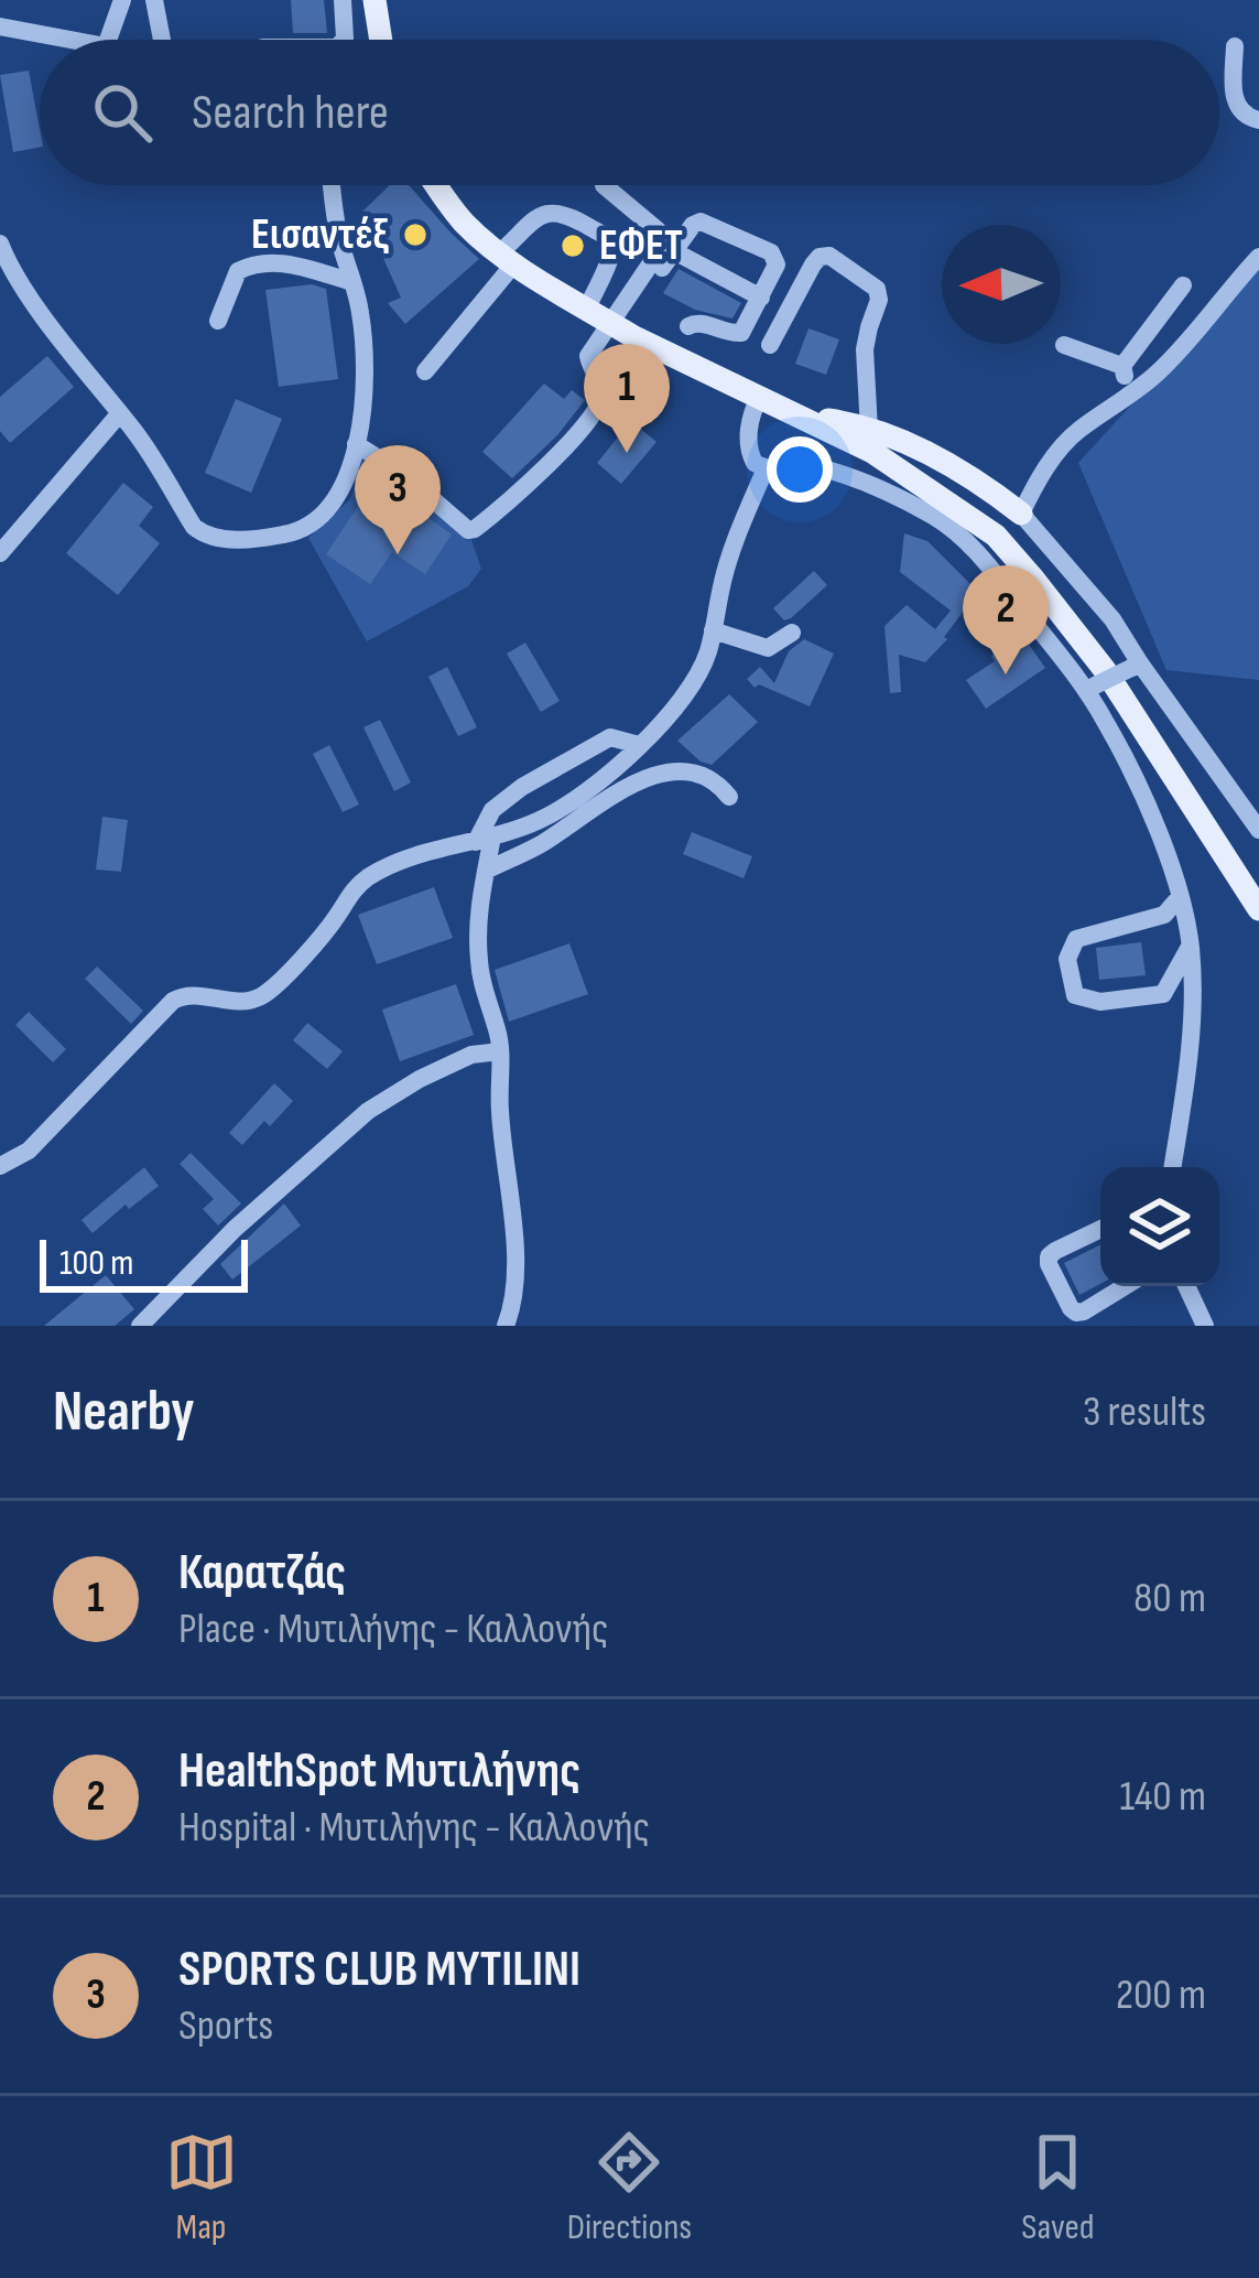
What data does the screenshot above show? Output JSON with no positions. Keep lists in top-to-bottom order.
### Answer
{
  "places": ["Εισαντέξ", "ΕΦΕΤ"],
  "scale_bar": "100 m",
  "north": "left",
  "page": {
    "search": "Search here",
    "pins": ["1", "3", "2"],
    "scale": "100 m",
    "heading": ["Nearby", "3 results"],
    "list": [
      {
        "mark": "1",
        "name": "Καρατζάς",
        "note": "Place · Μυτιλήνης - Καλλονής",
        "value": "80 m"
      },
      {
        "mark": "2",
        "name": "HealthSpot Μυτιλήνης",
        "note": "Hospital · Μυτιλήνης - Καλλονής",
        "value": "140 m"
      },
      {
        "mark": "3",
        "name": "SPORTS CLUB MYTILINI",
        "note": "Sports",
        "value": "200 m"
      }
    ],
    "nav": ["Map", "Directions", "Saved"]
  }
}
